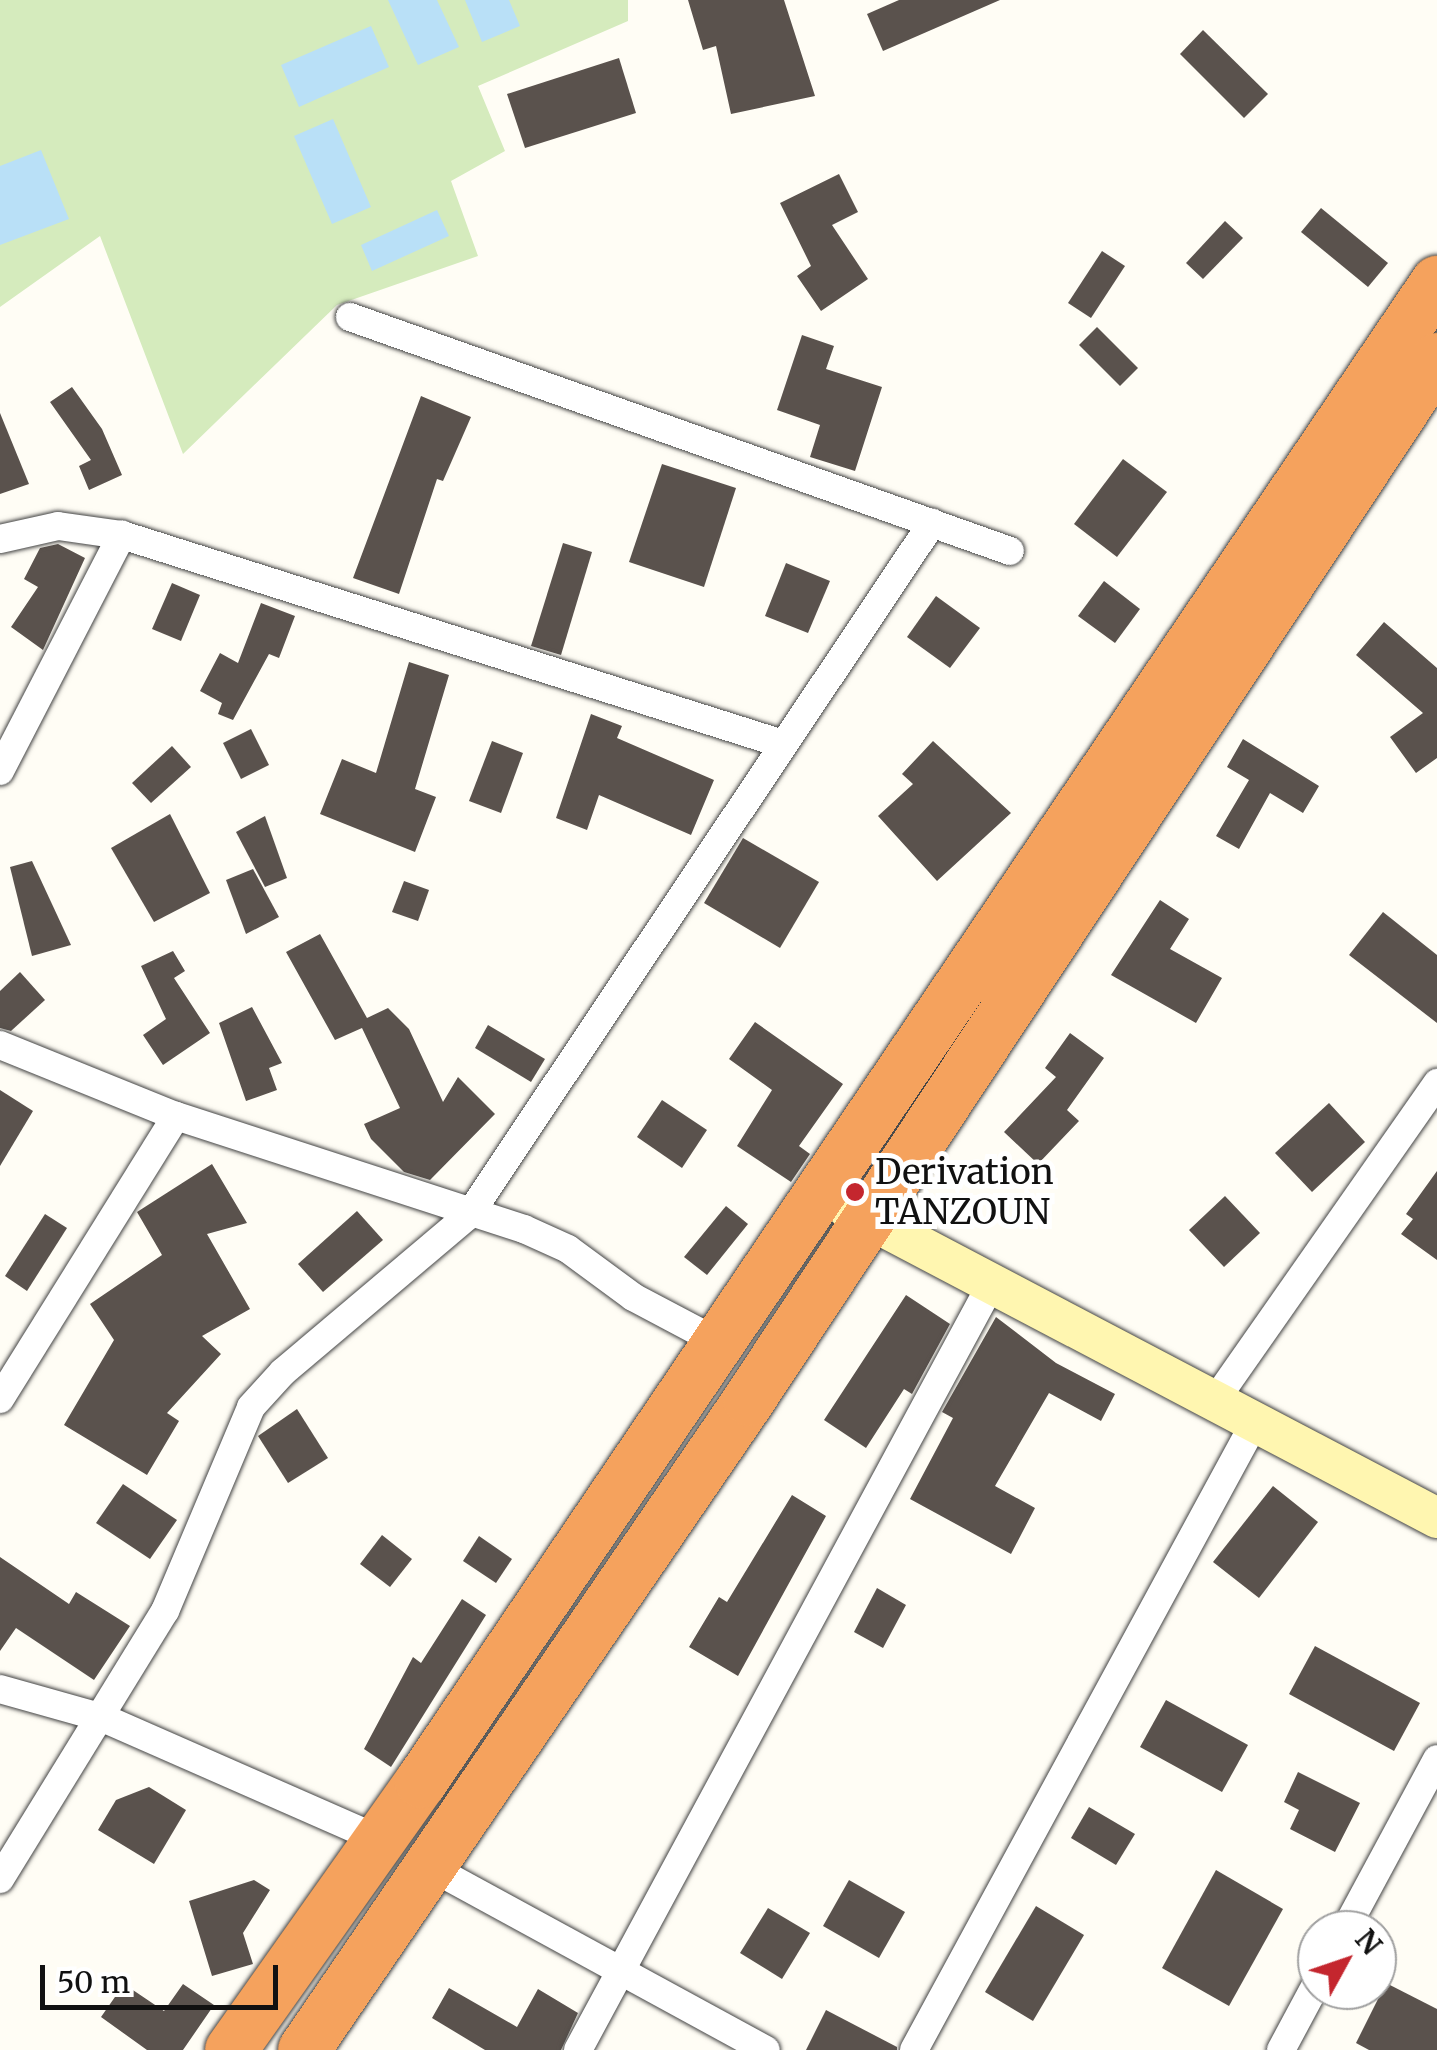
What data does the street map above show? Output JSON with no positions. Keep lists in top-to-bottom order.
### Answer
{
  "places": ["Derivation TANZOUN"],
  "scale_bar": "50 m",
  "north": "top right"
}
